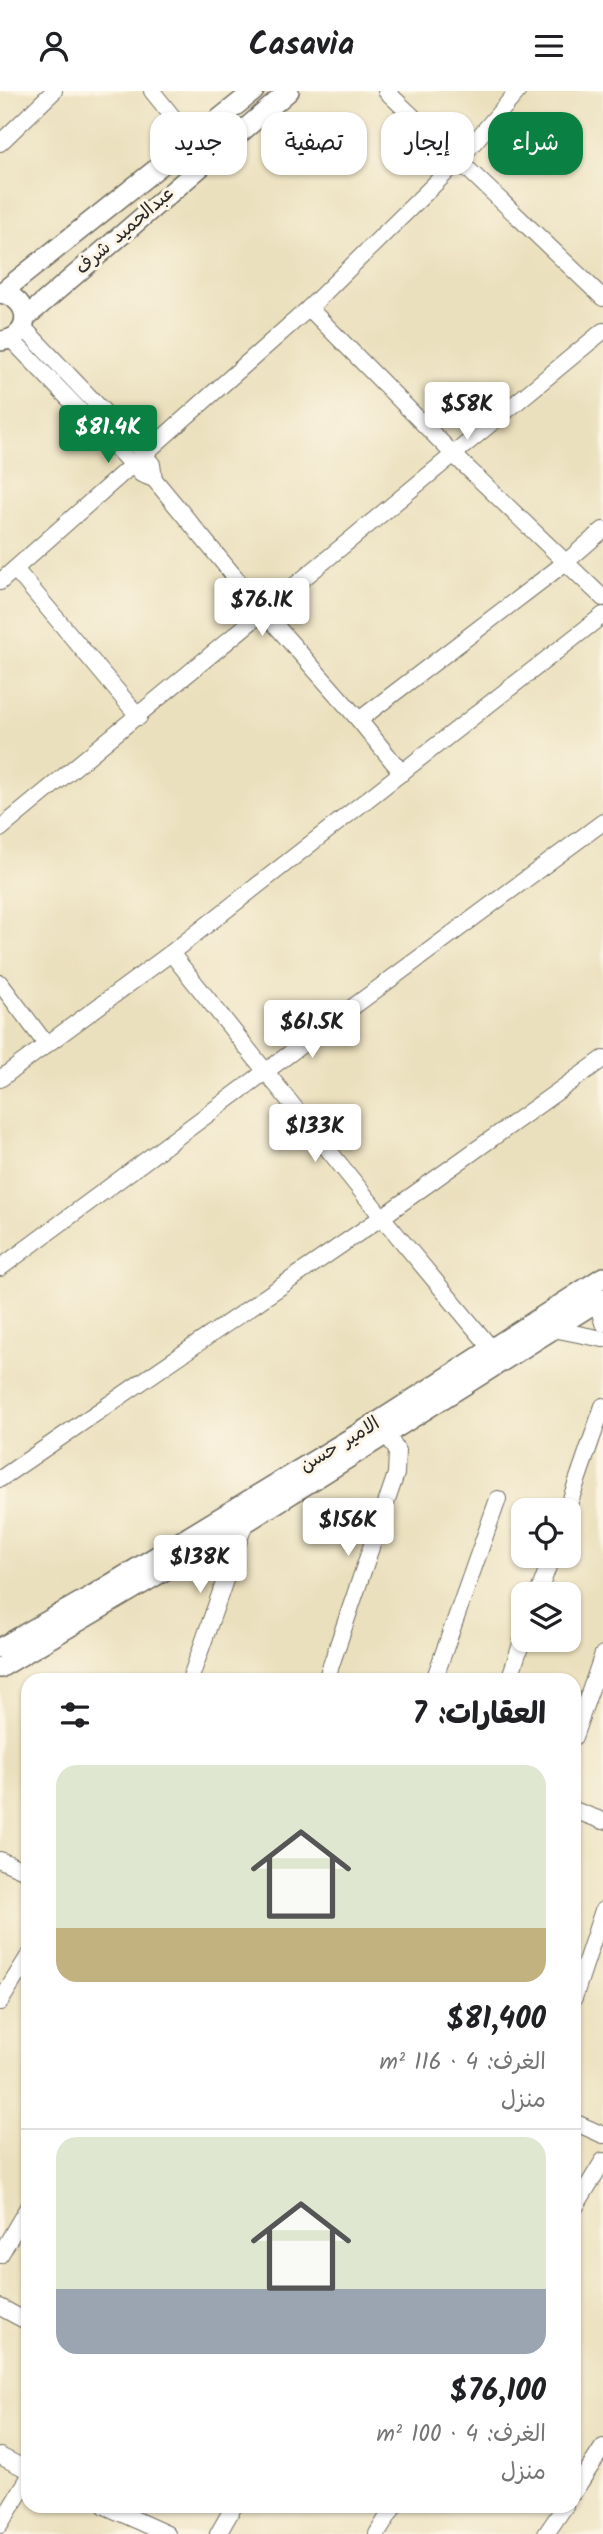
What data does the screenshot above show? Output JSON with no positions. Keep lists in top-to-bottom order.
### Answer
{
  "streets": {
    "main road": ["عبدالحميد شرف", "الامير حسن"]
  },
  "page": {
    "header": "Casavia",
    "chip": [
      "شراء",
      "إيجار",
      "تصفية",
      "جديد"
    ],
    "price": [
      "$58K",
      "$81.4K",
      "$76.1K",
      "$61.5K",
      "$133K",
      "$156K",
      "$138K"
    ],
    "heading": "العقارات: 7",
    "list": [
      {
        "name": "$81,400",
        "note": "الغرف: 4 · 116 m² · منزل"
      },
      {
        "name": "$76,100",
        "note": "الغرف: 4 · 100 m² · منزل"
      }
    ]
  }
}
